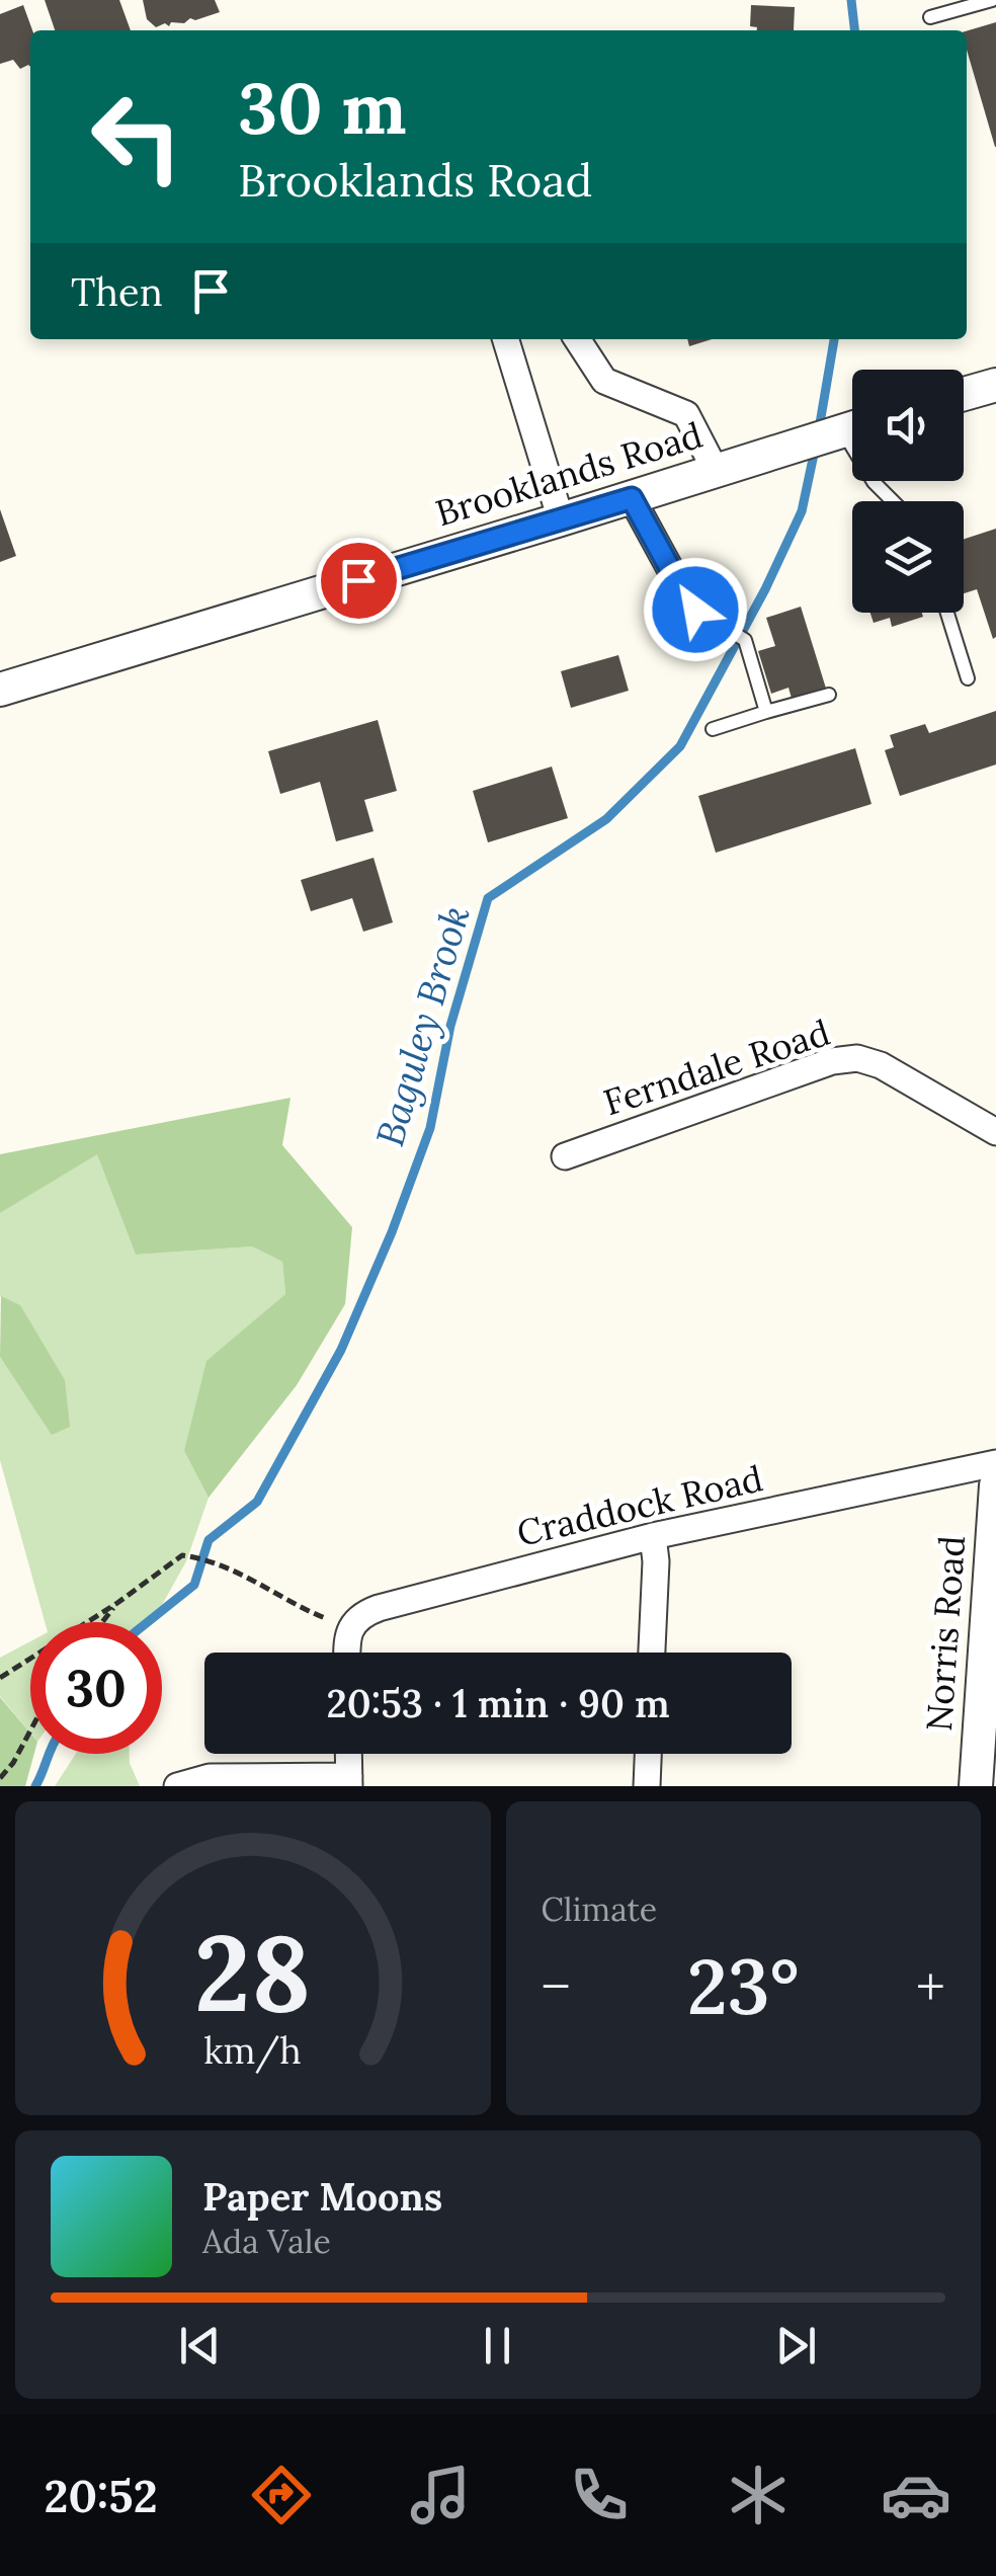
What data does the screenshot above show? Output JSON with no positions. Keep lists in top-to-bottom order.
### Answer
{
  "streets": {
    "street": [
      "Brooklands Road",
      "Ferndale Road",
      "Craddock Road",
      "Norris Road"
    ]
  },
  "water": ["Baguley Brook"],
  "page": {
    "turn": ["30 m", "Brooklands Road"],
    "then": "Then",
    "limit": "30",
    "trip": "20:53 · 1 min · 90 m",
    "tile": "Climate",
    "heat": ["−", "23°", "+"],
    "song": ["Paper Moons", "Ada Vale"],
    "tabs": "20:52",
    "gauge": ["28", "km/h"]
  }
}
